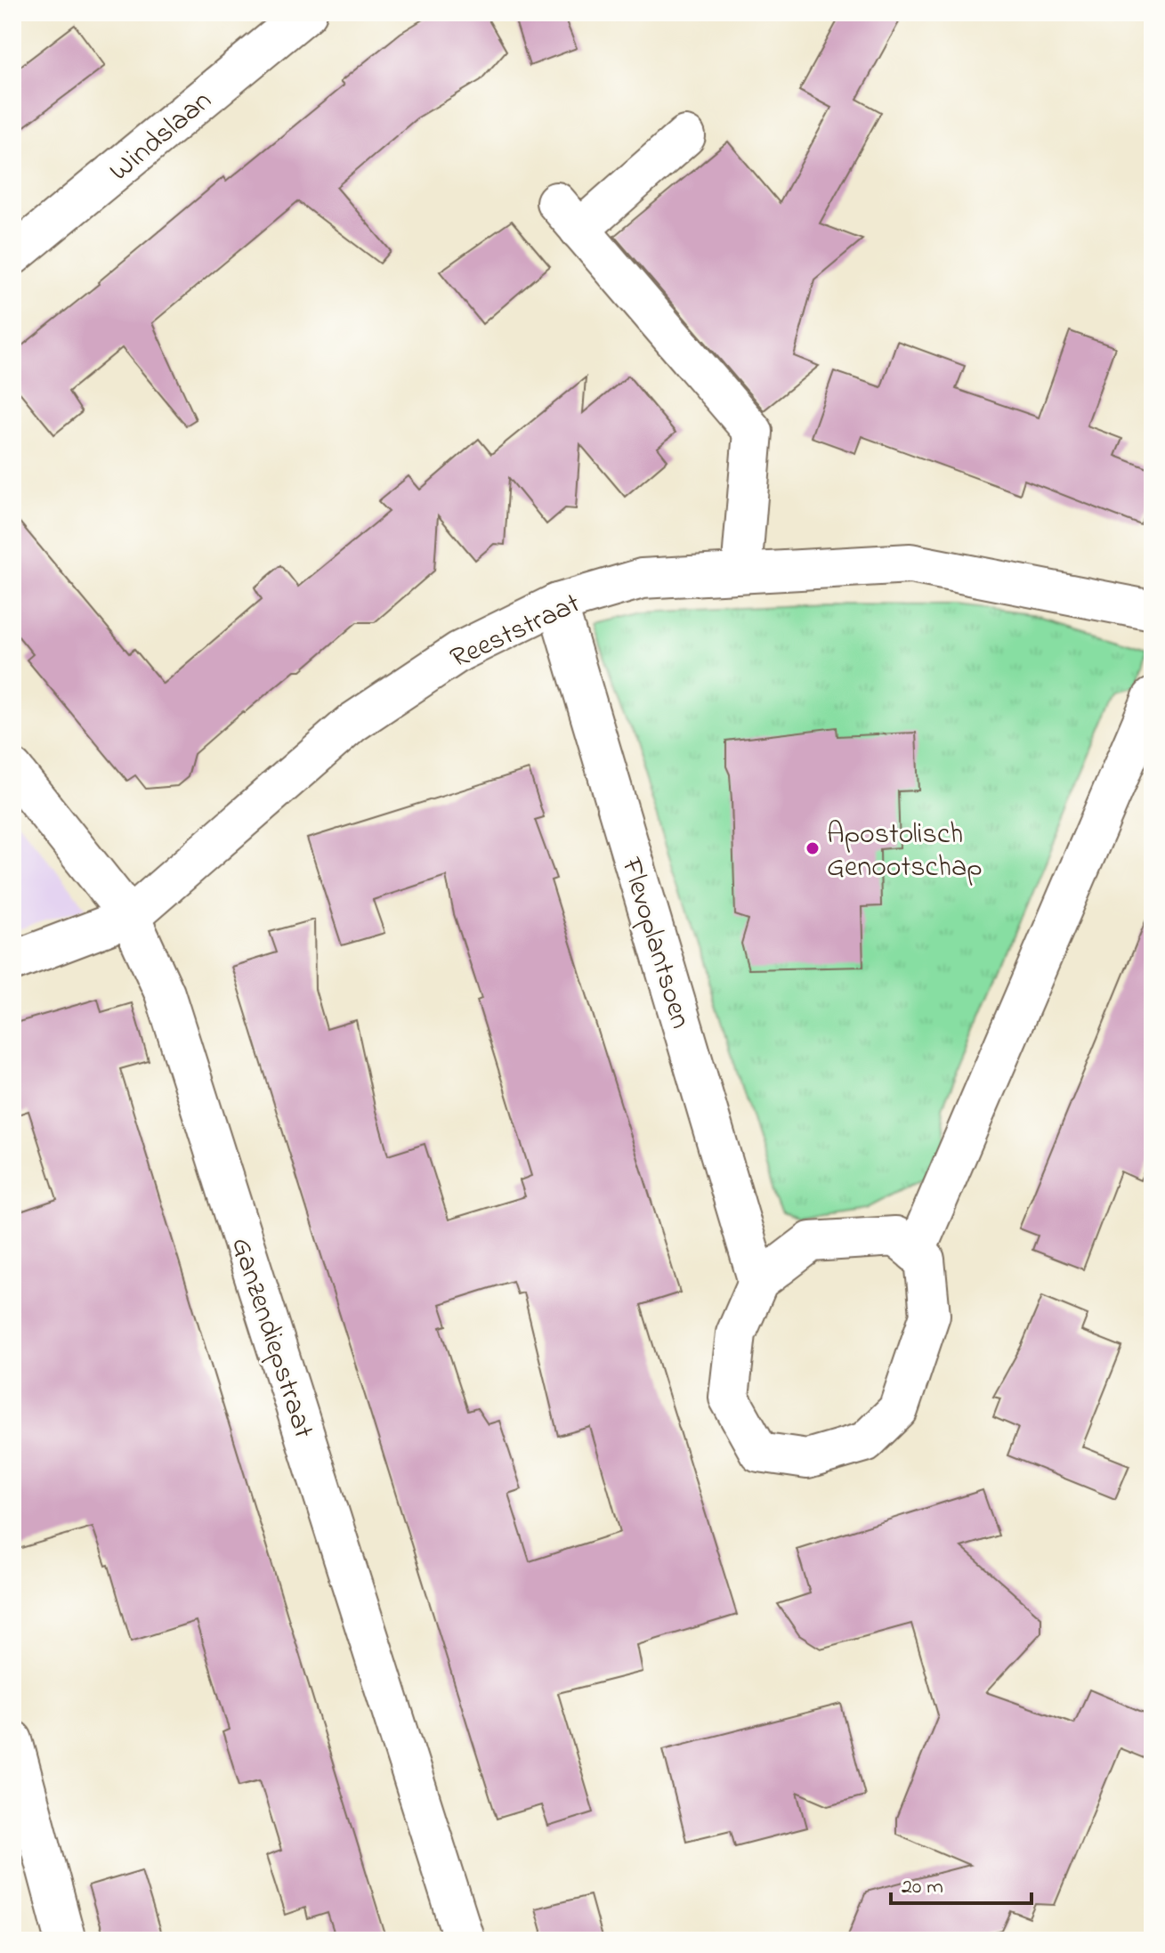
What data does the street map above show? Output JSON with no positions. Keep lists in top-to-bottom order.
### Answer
{
  "streets": {
    "street": [
      "Windslaan",
      "Reeststraat",
      "Flevoplantsoen",
      "Ganzendiepstraat"
    ]
  },
  "crossings": [
    ["Reeststraat", "Flevoplantsoen"],
    ["Reeststraat", "Ganzendiepstraat"]
  ],
  "places": ["Apostolisch Genootschap"],
  "scale_bar": "20 m"
}
